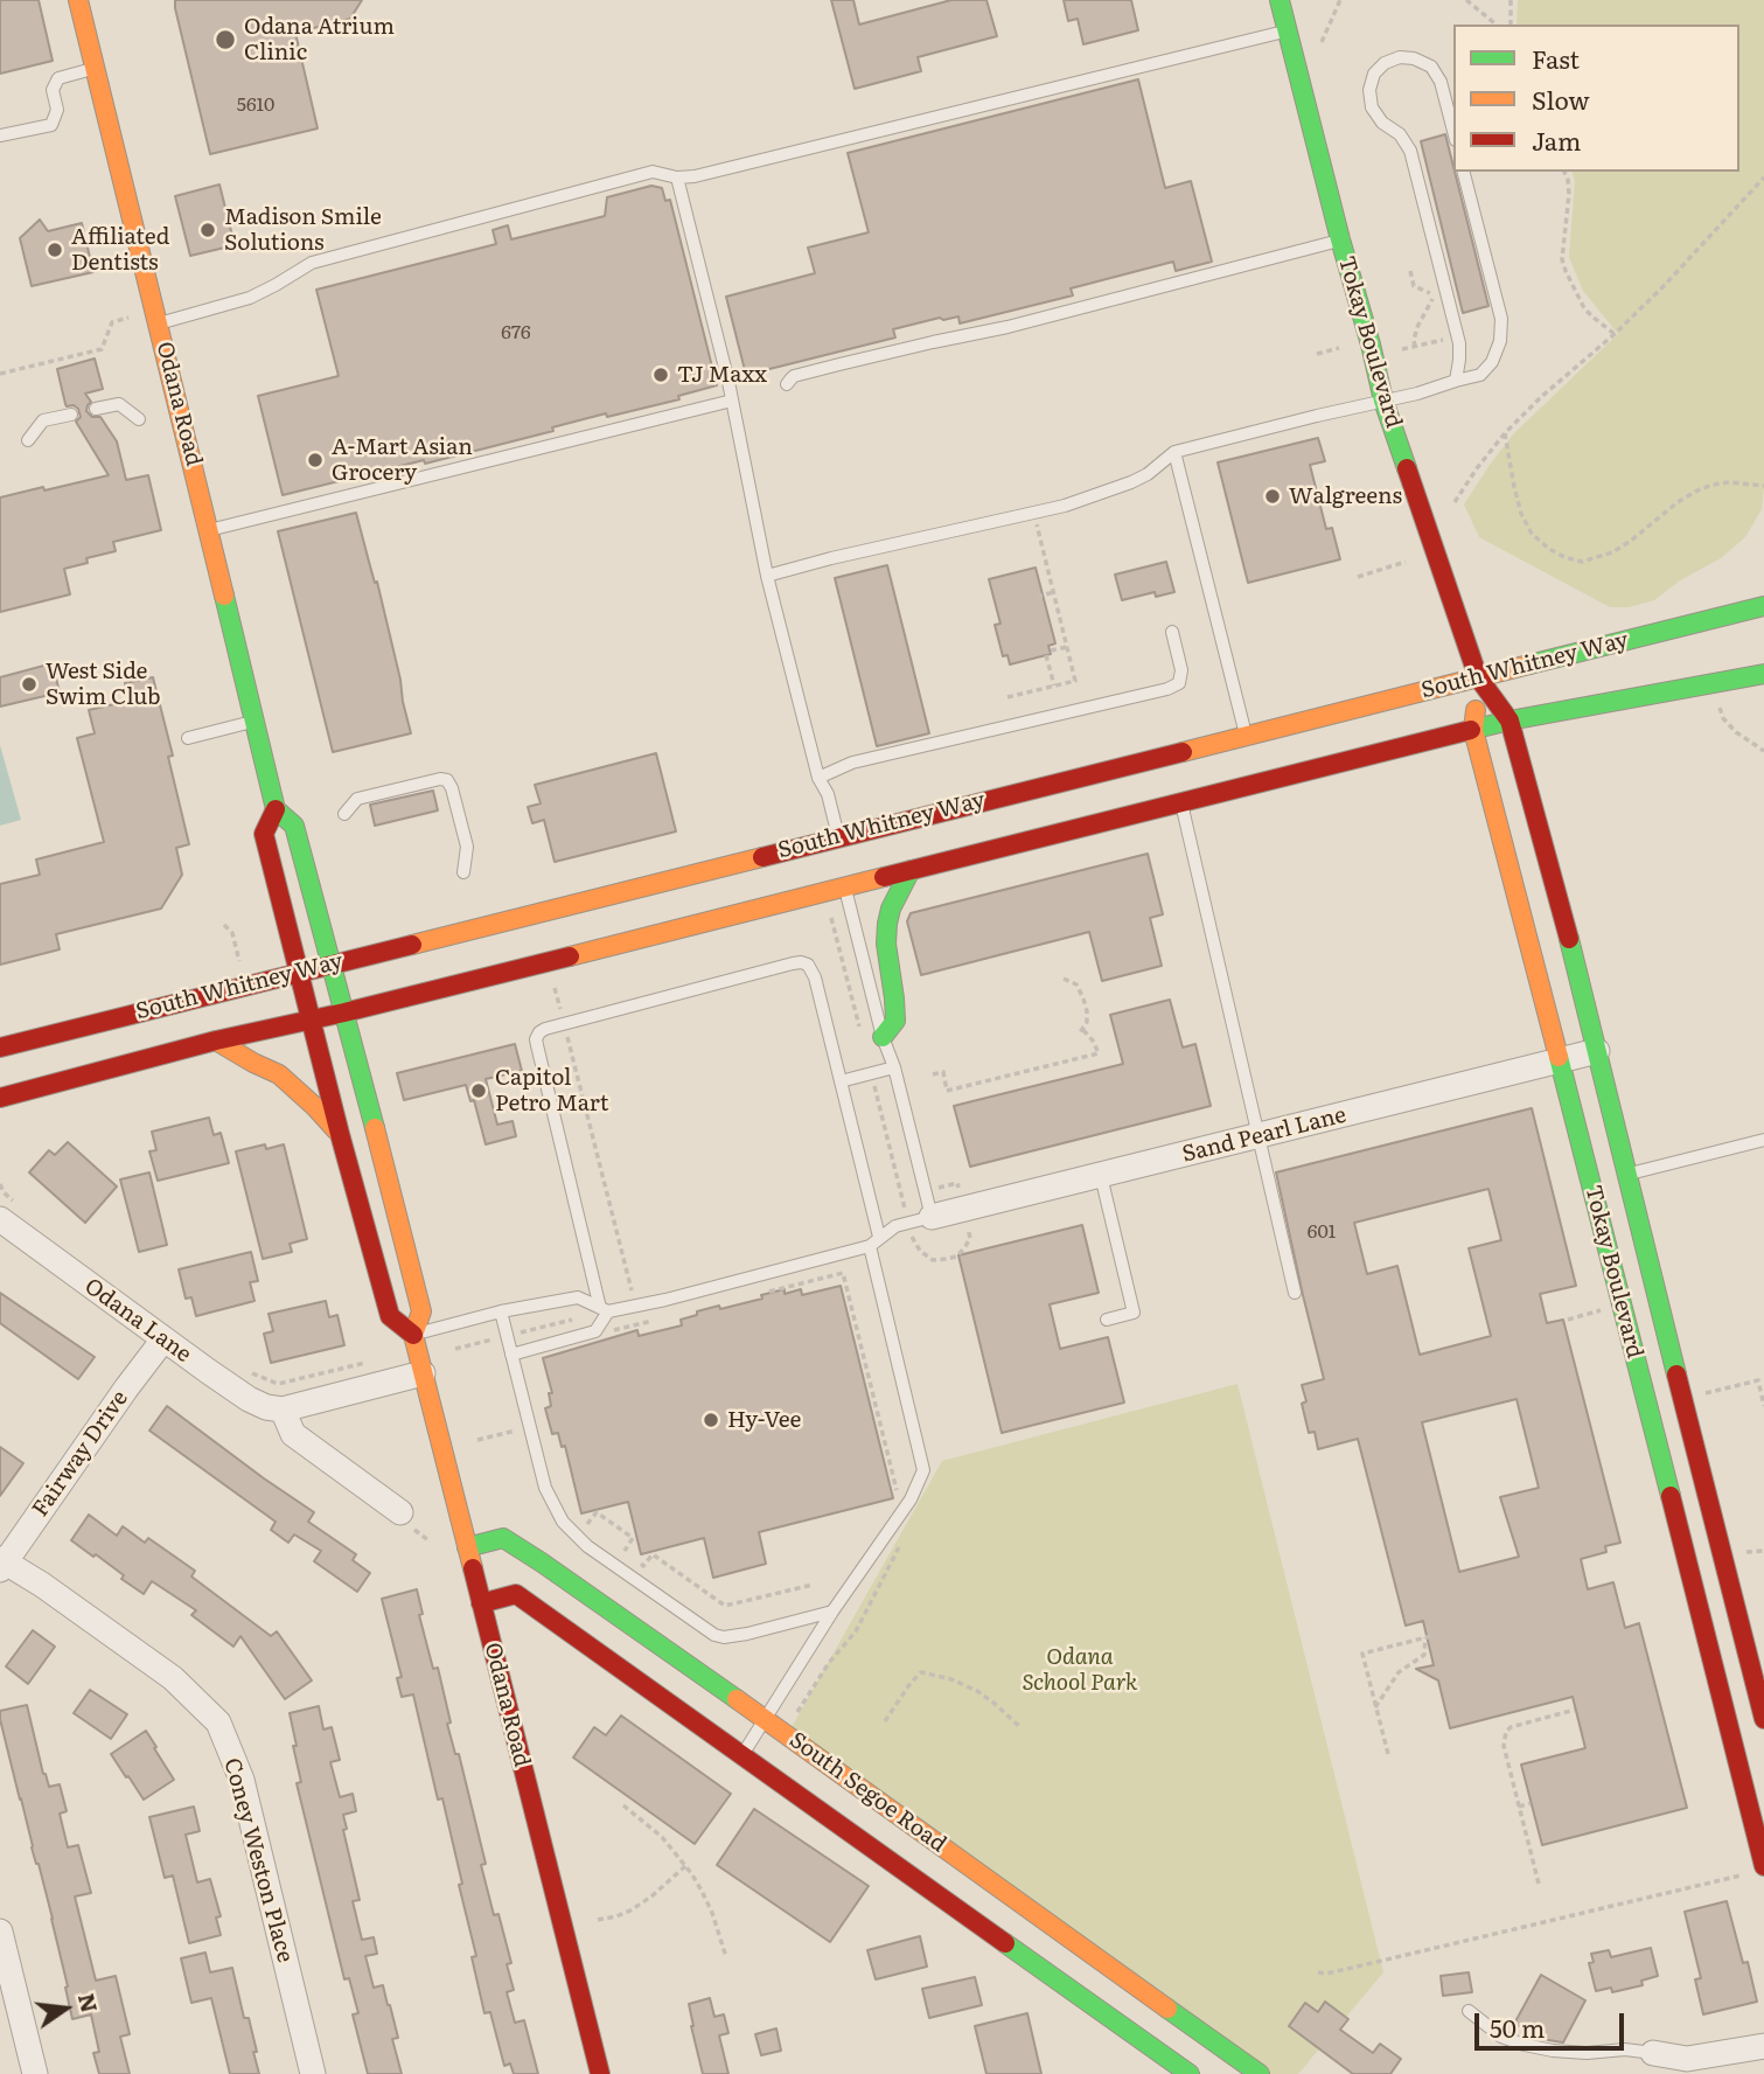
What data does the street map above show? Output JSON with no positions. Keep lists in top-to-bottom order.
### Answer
{
  "streets": {
    "street": [
      "Tokay Boulevard",
      "Odana Road",
      "South Whitney Way",
      "Sand Pearl Lane",
      "Odana Lane",
      "Fairway Drive",
      "South Segoe Road",
      "Coney Weston Place"
    ]
  },
  "crossings": [
    ["Tokay Boulevard", "South Whitney Way"],
    ["Tokay Boulevard", "Sand Pearl Lane"],
    ["Odana Road", "South Whitney Way"],
    ["Odana Road", "South Segoe Road"],
    ["Odana Lane", "Fairway Drive"],
    ["Fairway Drive", "Coney Weston Place"]
  ],
  "parks": ["Odana School Park"],
  "places": [
    "Odana Atrium Clinic",
    "Madison Smile Solutions",
    "Affiliated Dentists",
    "TJ Maxx",
    "A-Mart Asian Grocery",
    "Walgreens",
    "West Side Swim Club",
    "Capitol Petro Mart",
    "Hy-Vee"
  ],
  "house_numbers": ["5610", "676", "601"],
  "legend": ["Fast", "Slow", "Jam"],
  "scale_bar": "50 m",
  "north": "right"
}
